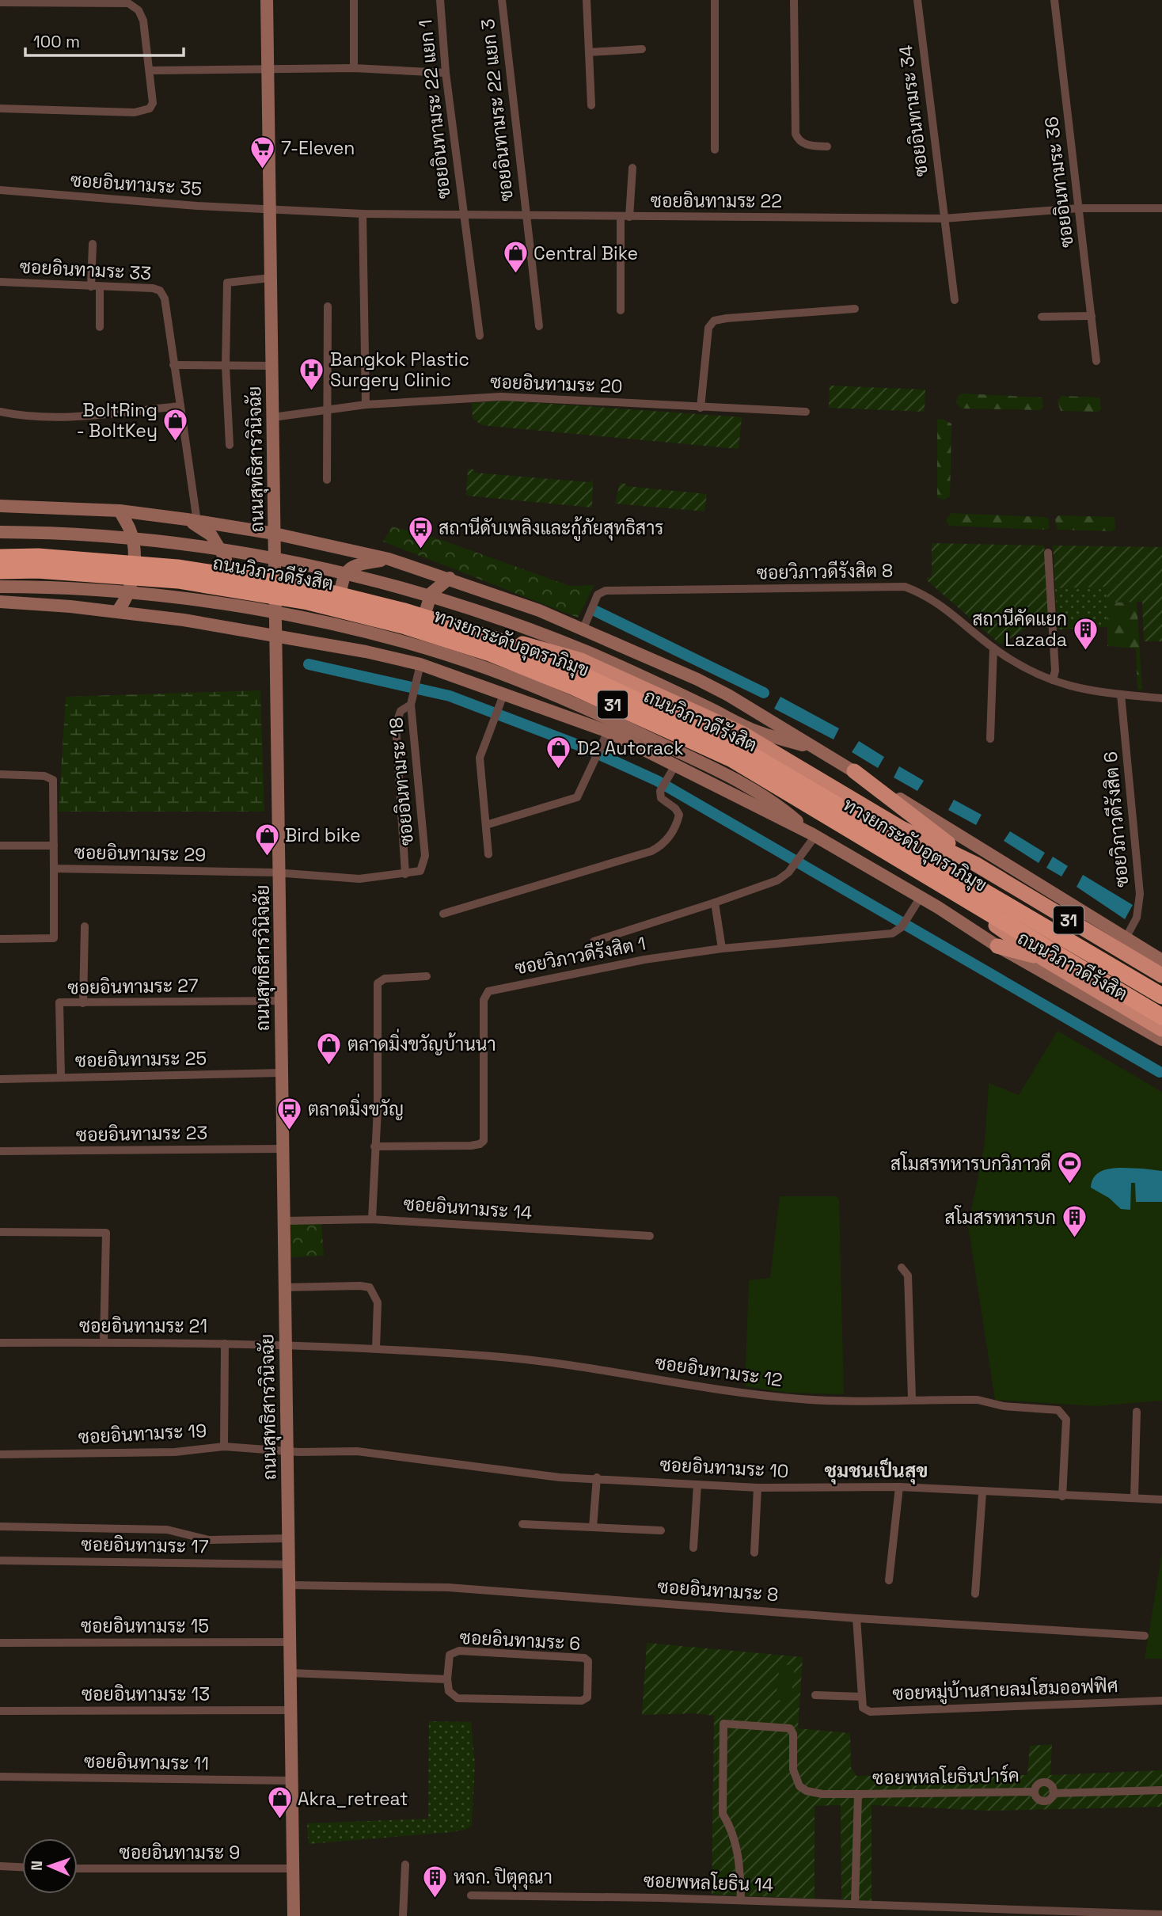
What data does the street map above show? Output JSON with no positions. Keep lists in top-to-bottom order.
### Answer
{
  "streets": {
    "highway": ["ถนนวิภาวดีรังสิต", "ทางยกระดับอุตราภิมุข", "31"],
    "main road": ["ถนนสุทธิสารวินิจฉัย"],
    "street": [
      "ซอยอินทามระ 22 แยก 1",
      "ซอยอินทามระ 22 แยก 3",
      "ซอยอินทามระ 34",
      "ซอยอินทามระ 36",
      "ซอยอินทามระ 35",
      "ซอยอินทามระ 22",
      "ซอยอินทามระ 33",
      "ซอยอินทามระ 20",
      "ซอยวิภาวดีรังสิต 8",
      "ซอยอินทามระ 18",
      "ซอยวิภาวดีรังสิต 6",
      "ซอยอินทามระ 29",
      "ซอยวิภาวดีรังสิต 1",
      "ซอยอินทามระ 27",
      "ซอยอินทามระ 25",
      "ซอยอินทามระ 23",
      "ซอยอินทามระ 14",
      "ซอยอินทามระ 21",
      "ซอยอินทามระ 12",
      "ซอยอินทามระ 19",
      "ซอยอินทามระ 10",
      "ซอยอินทามระ 17",
      "ซอยอินทามระ 8",
      "ซอยอินทามระ 15",
      "ซอยอินทามระ 6",
      "ซอยหมู่บ้านสายลมโฮมออฟฟิศ",
      "ซอยอินทามระ 13",
      "ซอยอินทามระ 11",
      "ซอยพหลโยธินปาร์ค",
      "ซอยอินทามระ 9",
      "ซอยพหลโยธิน 14"
    ]
  },
  "crossings": [
    ["ซอยอินทามระ 22 แยก 1", "ซอยอินทามระ 22"],
    ["ซอยอินทามระ 22 แยก 3", "ซอยอินทามระ 22"],
    ["ซอยอินทามระ 34", "ซอยอินทามระ 22"],
    ["ซอยอินทามระ 36", "ซอยอินทามระ 22"],
    ["ซอยอินทามระ 35", "ซอยอินทามระ 22"],
    ["ซอยอินทามระ 35", "ถนนสุทธิสารวินิจฉัย"],
    ["ซอยอินทามระ 22", "ถนนสุทธิสารวินิจฉัย"],
    ["ซอยอินทามระ 33", "ถนนวิภาวดีรังสิต"],
    ["ซอยอินทามระ 20", "ถนนสุทธิสารวินิจฉัย"],
    ["ถนนสุทธิสารวินิจฉัย", "ถนนวิภาวดีรังสิต"],
    ["ถนนสุทธิสารวินิจฉัย", "ซอยอินทามระ 29"],
    ["ถนนสุทธิสารวินิจฉัย", "ซอยอินทามระ 27"],
    ["ถนนสุทธิสารวินิจฉัย", "ซอยอินทามระ 25"],
    ["ถนนสุทธิสารวินิจฉัย", "ซอยอินทามระ 23"],
    ["ถนนสุทธิสารวินิจฉัย", "ซอยอินทามระ 14"],
    ["ถนนสุทธิสารวินิจฉัย", "ซอยอินทามระ 21"],
    ["ถนนสุทธิสารวินิจฉัย", "ซอยอินทามระ 12"],
    ["ถนนสุทธิสารวินิจฉัย", "ซอยอินทามระ 19"],
    ["ถนนสุทธิสารวินิจฉัย", "ซอยอินทามระ 10"],
    ["ถนนสุทธิสารวินิจฉัย", "ซอยอินทามระ 17"],
    ["ถนนสุทธิสารวินิจฉัย", "ซอยอินทามระ 8"],
    ["ถนนสุทธิสารวินิจฉัย", "ซอยอินทามระ 15"],
    ["ถนนสุทธิสารวินิจฉัย", "ซอยอินทามระ 13"],
    ["ถนนสุทธิสารวินิจฉัย", "ซอยอินทามระ 11"],
    ["ถนนสุทธิสารวินิจฉัย", "ซอยอินทามระ 9"],
    ["ซอยวิภาวดีรังสิต 8", "ถนนวิภาวดีรังสิต"],
    ["ซอยวิภาวดีรังสิต 8", "ซอยวิภาวดีรังสิต 6"],
    ["ถนนวิภาวดีรังสิต", "ทางยกระดับอุตราภิมุข"],
    ["ถนนวิภาวดีรังสิต", "31"],
    ["ถนนวิภาวดีรังสิต", "ซอยอินทามระ 18"],
    ["ถนนวิภาวดีรังสิต", "ซอยวิภาวดีรังสิต 6"],
    ["ถนนวิภาวดีรังสิต", "ซอยวิภาวดีรังสิต 1"],
    ["ซอยอินทามระ 27", "ซอยอินทามระ 25"],
    ["ซอยอินทามระ 21", "ซอยอินทามระ 12"],
    ["ซอยอินทามระ 12", "ซอยอินทามระ 10"],
    ["ซอยอินทามระ 19", "ซอยอินทามระ 10"],
    ["ซอยพหลโยธินปาร์ค", "ซอยพหลโยธิน 14"]
  ],
  "districts": ["ชุมชนเป็นสุข"],
  "places": {
    "supermarket": ["7-Eleven"],
    "shop": [
      "Central Bike",
      "BoltRing - BoltKey",
      "D2 Autorack",
      "Bird bike",
      "ตลาดมิ่งขวัญบ้านนา",
      "Akra_retreat"
    ],
    "hospital": ["Bangkok Plastic Surgery Clinic"],
    "bus stop": ["สถานีดับเพลิงและกู้ภัยสุทธิสาร", "ตลาดมิ่งขวัญ"],
    "building": ["สถานีคัดแยก Lazada", "สโมสรทหารบก", "หจก. ปิตุคุณา"],
    "sports": ["สโมสรทหารบกวิภาวดี"]
  },
  "scale_bar": "100 m",
  "north": "left"
}
